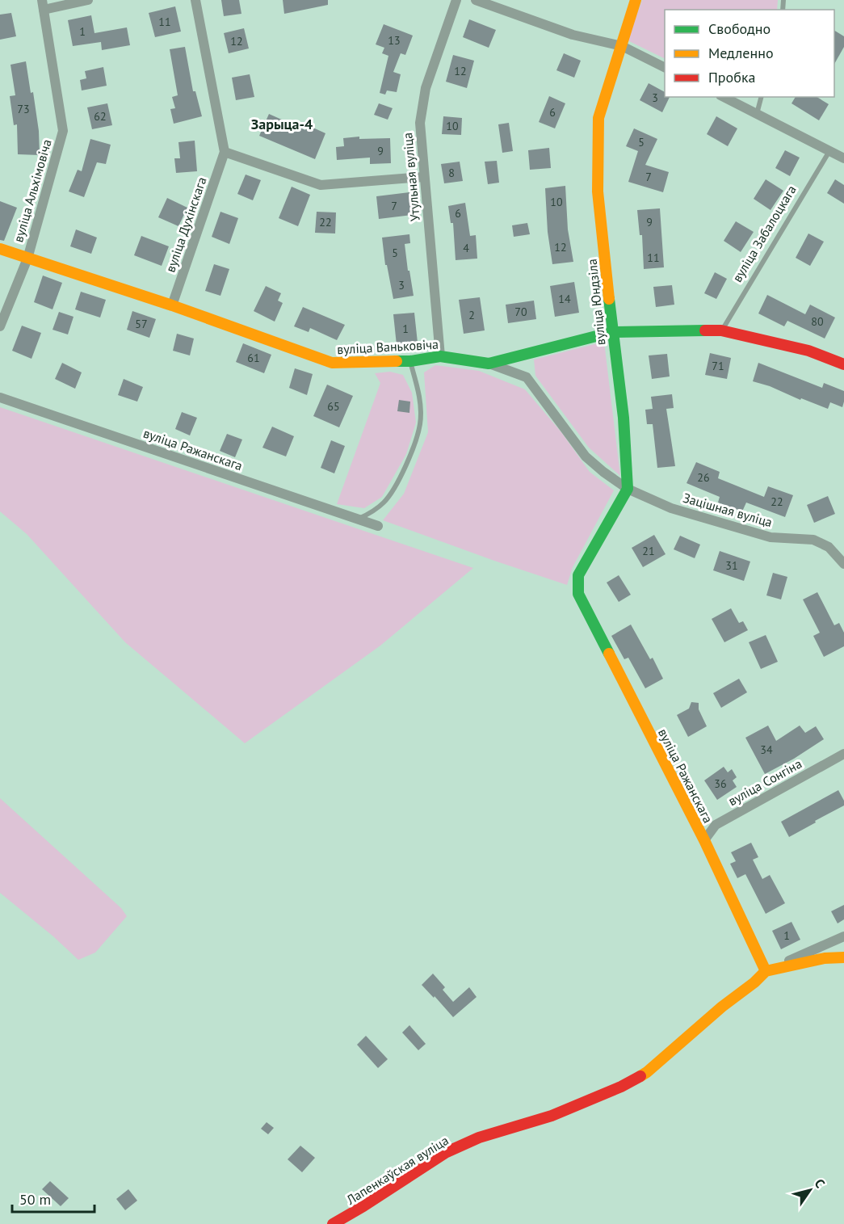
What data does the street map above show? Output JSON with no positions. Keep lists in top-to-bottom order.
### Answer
{
  "streets": {
    "street": [
      "Утульная вуліца",
      "вуліца Альхімовіча",
      "вуліца Духінскага",
      "вуліца Юндзіла",
      "вуліца Ваньковіча",
      "вуліца Ражанскага",
      "Зацішная вуліца",
      "вуліца Сонгіна",
      "Лапенкаўская вуліца"
    ],
    "lane": ["вуліца Забалоцкага"]
  },
  "crossings": [
    ["Утульная вуліца", "вуліца Ваньковіча"],
    ["вуліца Альхімовіча", "вуліца Ваньковіча"],
    ["вуліца Духінскага", "вуліца Ваньковіча"],
    ["вуліца Забалоцкага", "вуліца Ваньковіча"],
    ["вуліца Юндзіла", "вуліца Ваньковіча"],
    ["вуліца Юндзіла", "вуліца Ражанскага"],
    ["вуліца Юндзіла", "Зацішная вуліца"],
    ["вуліца Ваньковіча", "Зацішная вуліца"],
    ["вуліца Ражанскага", "Зацішная вуліца"],
    ["вуліца Ражанскага", "вуліца Сонгіна"],
    ["вуліца Ражанскага", "Лапенкаўская вуліца"]
  ],
  "districts": ["Зарыца-4"],
  "house_numbers": [
    "11",
    "1",
    "13",
    "12",
    "12",
    "3",
    "73",
    "6",
    "62",
    "10",
    "5",
    "9",
    "8",
    "7",
    "10",
    "7",
    "6",
    "22",
    "9",
    "12",
    "4",
    "5",
    "11",
    "3",
    "14",
    "70",
    "2",
    "80",
    "57",
    "1",
    "61",
    "71",
    "65",
    "26",
    "22",
    "21",
    "31",
    "34",
    "36",
    "1"
  ],
  "legend": ["Свободно", "Медленно", "Пробка"],
  "scale_bar": "50 m",
  "north": "top right"
}
